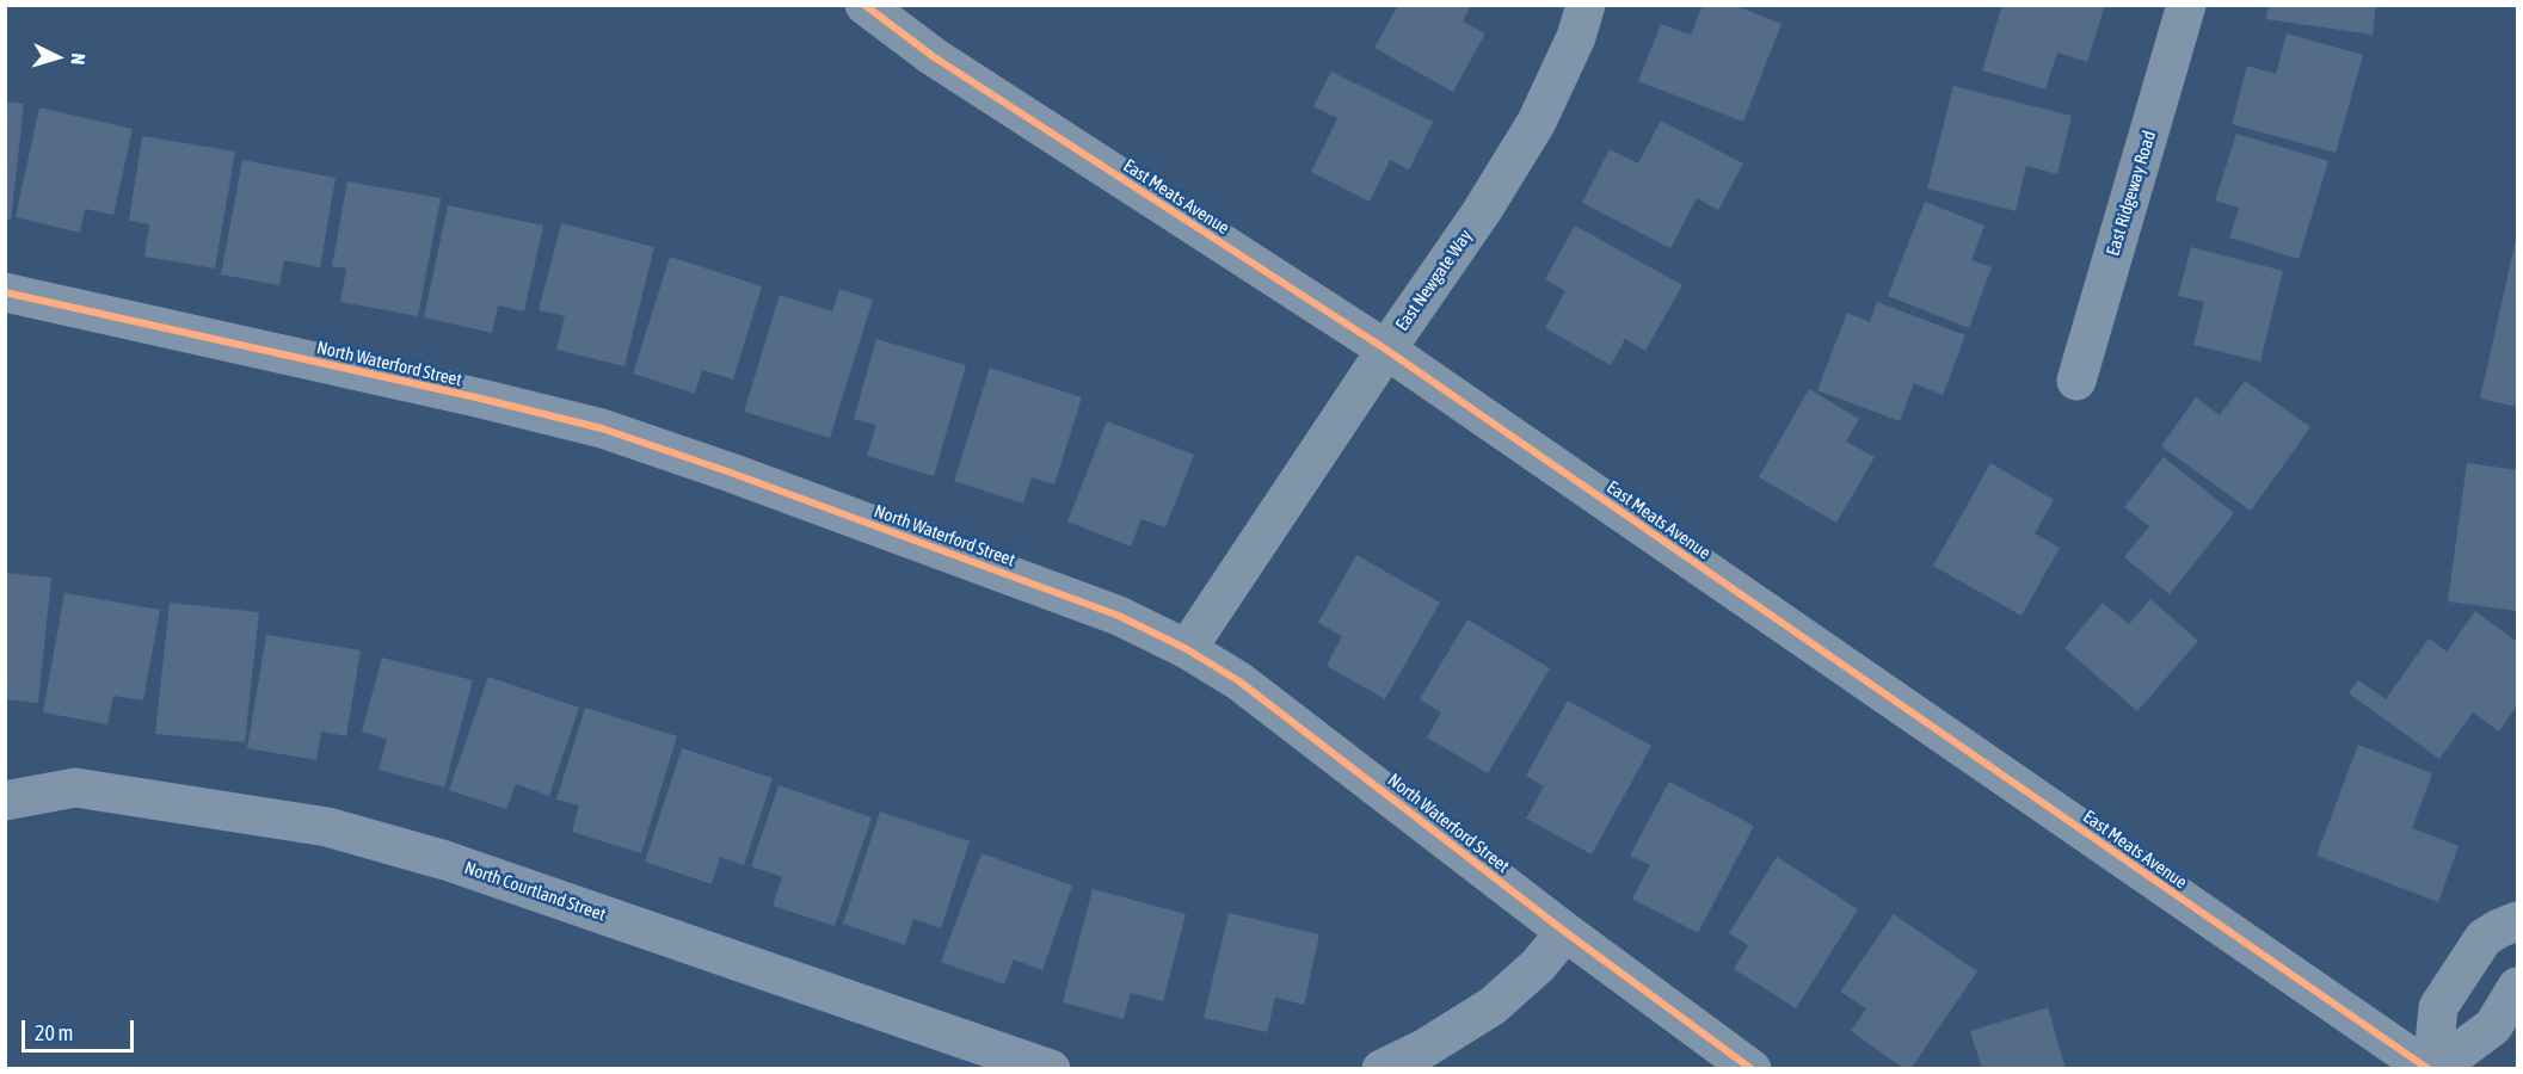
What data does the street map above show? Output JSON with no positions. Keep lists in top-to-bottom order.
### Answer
{
  "streets": {
    "street": [
      "East Ridgeway Road",
      "East Meats Avenue",
      "East Newgate Way",
      "North Waterford Street",
      "North Courtland Street"
    ]
  },
  "crossings": [
    ["East Meats Avenue", "East Newgate Way"],
    ["East Newgate Way", "North Waterford Street"]
  ],
  "scale_bar": "20 m",
  "north": "right"
}
